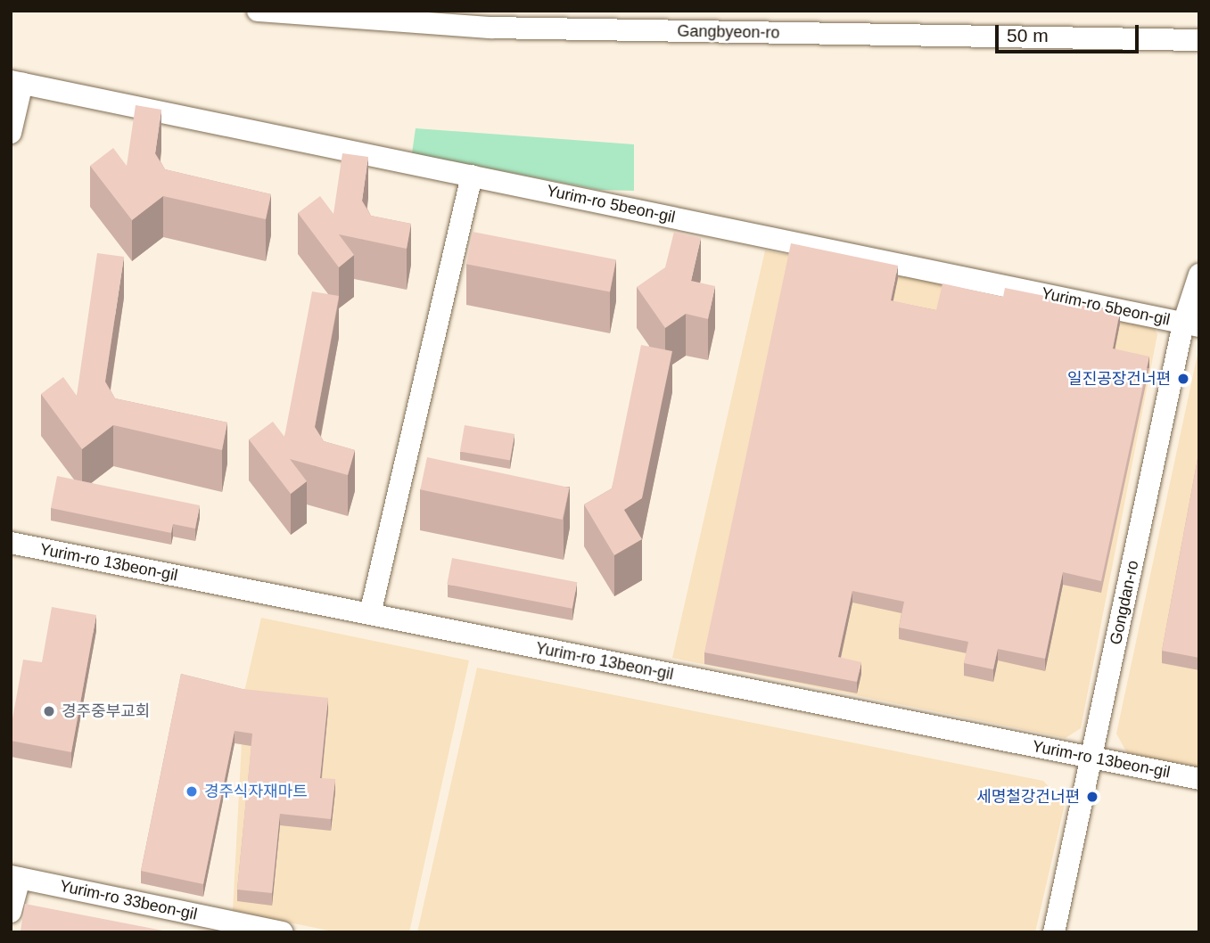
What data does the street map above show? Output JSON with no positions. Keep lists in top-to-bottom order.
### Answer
{
  "streets": {
    "street": [
      "Gangbyeon-ro",
      "Yurim-ro 5beon-gil",
      "Yurim-ro 13beon-gil",
      "Gongdan-ro",
      "Yurim-ro 33beon-gil"
    ]
  },
  "crossings": [
    ["Yurim-ro 5beon-gil", "Gongdan-ro"],
    ["Yurim-ro 13beon-gil", "Gongdan-ro"]
  ],
  "places": [
    "일진공장건너편",
    "경주중부교회",
    "경주식자재마트",
    "세명철강건너편"
  ],
  "scale_bar": "50 m"
}
